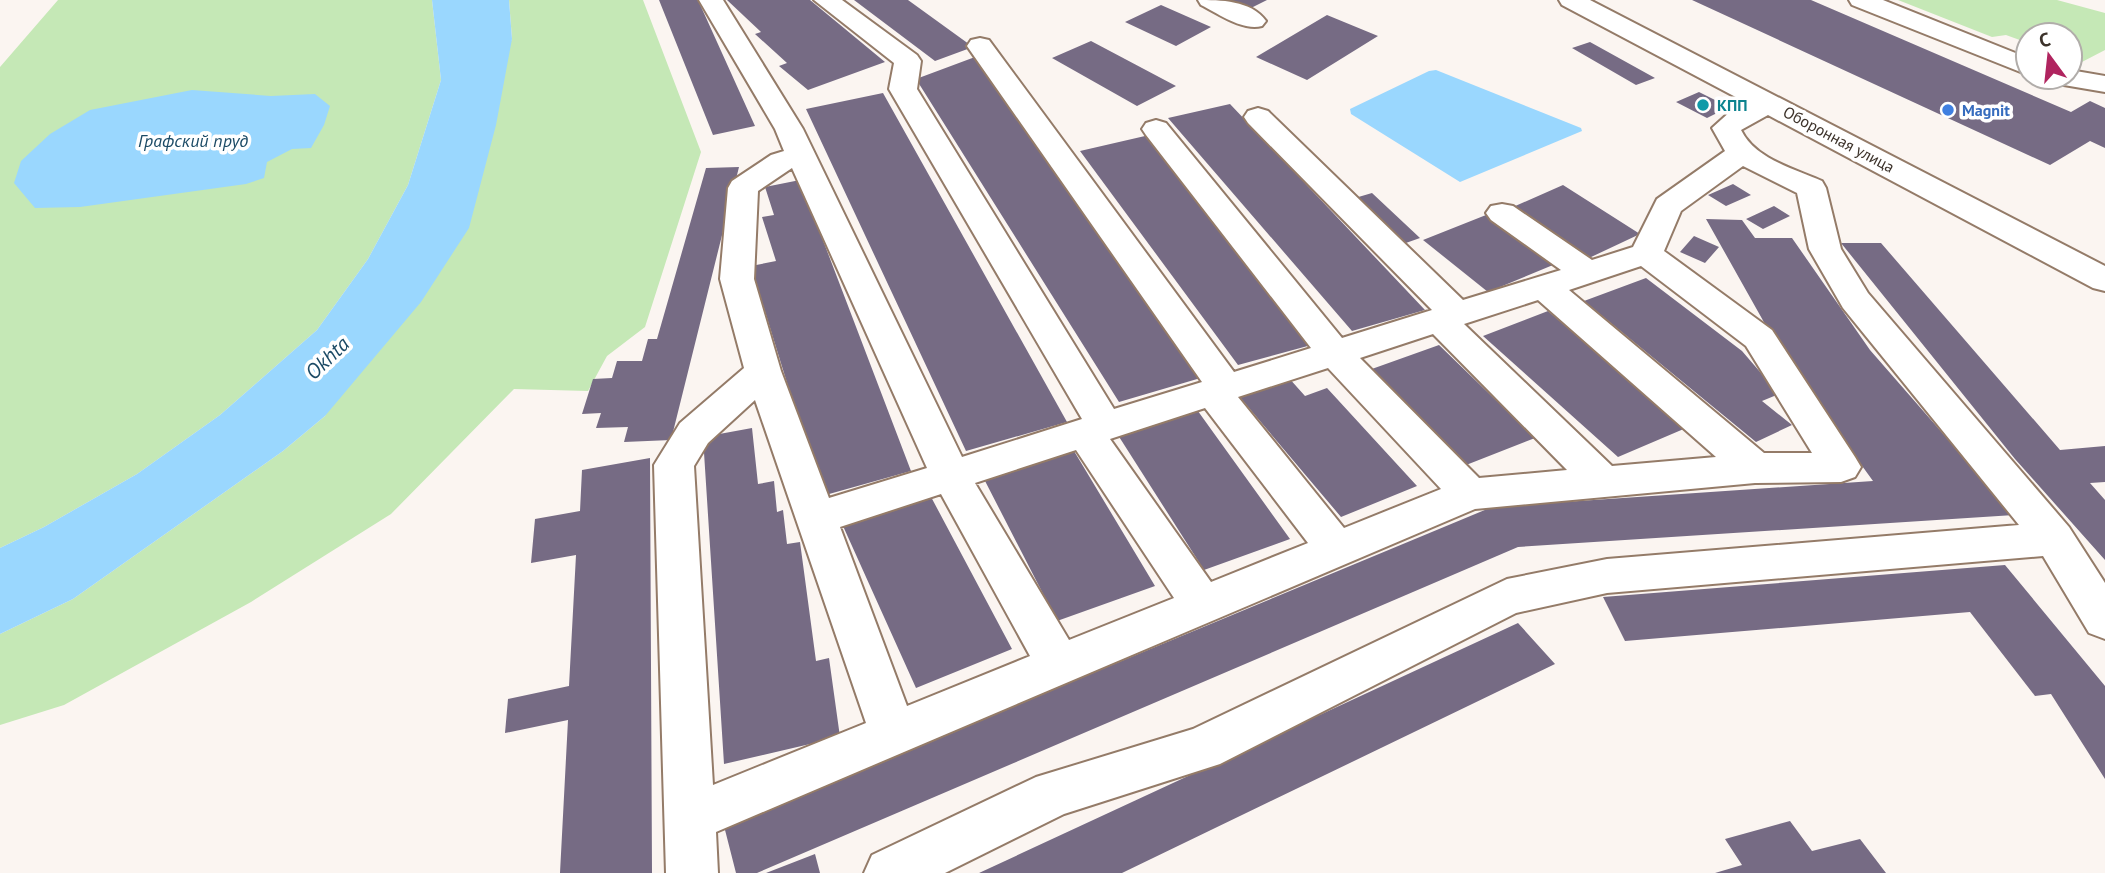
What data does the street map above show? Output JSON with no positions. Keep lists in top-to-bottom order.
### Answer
{
  "streets": {
    "street": ["Оборонная улица"]
  },
  "water": ["Графский пруд", "Okhta"],
  "places": ["КПП", "Magnit"],
  "north": "top"
}
